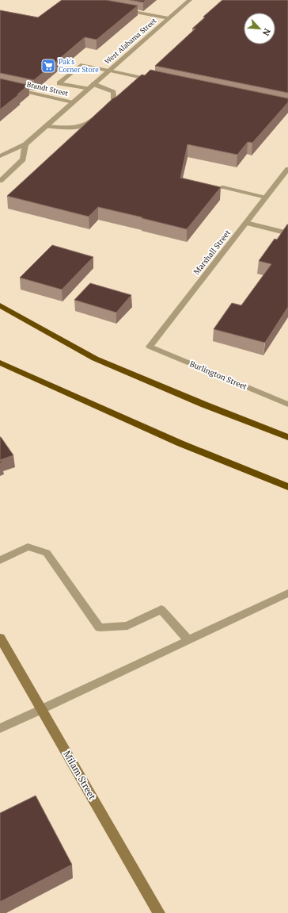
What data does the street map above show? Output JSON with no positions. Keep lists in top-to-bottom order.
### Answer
{
  "streets": {
    "main road": ["Milam Street"],
    "street": [
      "West Alabama Street",
      "Brandt Street",
      "Marshall Street",
      "Burlington Street"
    ]
  },
  "crossings": [
    ["West Alabama Street", "Brandt Street"],
    ["Marshall Street", "Burlington Street"]
  ],
  "places": {
    "supermarket": ["Pak's Corner Store"]
  },
  "north": "bottom right"
}
